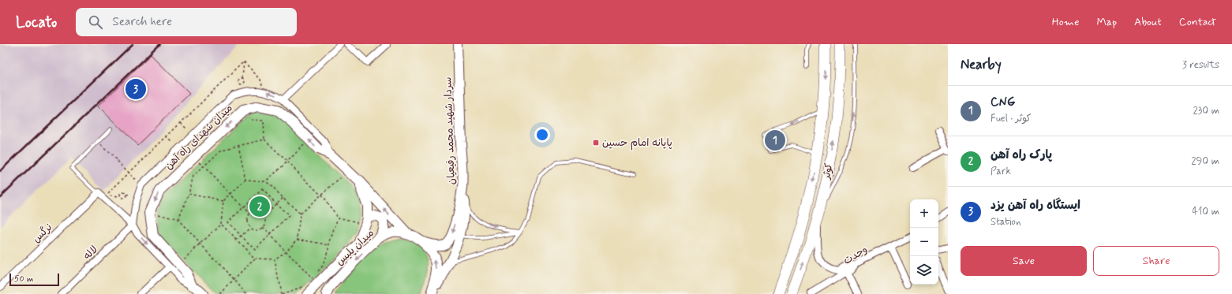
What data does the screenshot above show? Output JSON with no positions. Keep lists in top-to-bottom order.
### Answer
{
  "streets": {
    "main road": [
      "سردار شهید محمد رفیعیان",
      "میدان شهدای راه آهن",
      "کوثر",
      "میدان پلیس"
    ],
    "street": ["نرگس", "لاله", "وحدت"]
  },
  "crossings": [
    ["سردار شهید محمد رفیعیان", "میدان پلیس"],
    ["میدان شهدای راه آهن", "میدان پلیس"]
  ],
  "places": {
    "transit": ["پایانه امام حسین"]
  },
  "scale_bar": "50 m",
  "page": {
    "header": "Locato",
    "search": "Search here",
    "nav": [
      "Home",
      "Map",
      "About",
      "Contact"
    ],
    "heading": ["Nearby", "3 results"],
    "pins": ["3", "1", "2"],
    "list": [
      {
        "mark": "1",
        "name": "CNG",
        "note": "Fuel · کوثر",
        "value": "230 m"
      },
      {
        "mark": "2",
        "name": "پارک راه آهن",
        "note": "Park",
        "value": "290 m"
      },
      {
        "mark": "3",
        "name": "ایستگاه راه آهن یزد",
        "note": "Station",
        "value": "410 m"
      }
    ],
    "map_buttons": ["+", "−"],
    "buttons": ["Save", "Share"],
    "scale": "50 m"
  }
}
